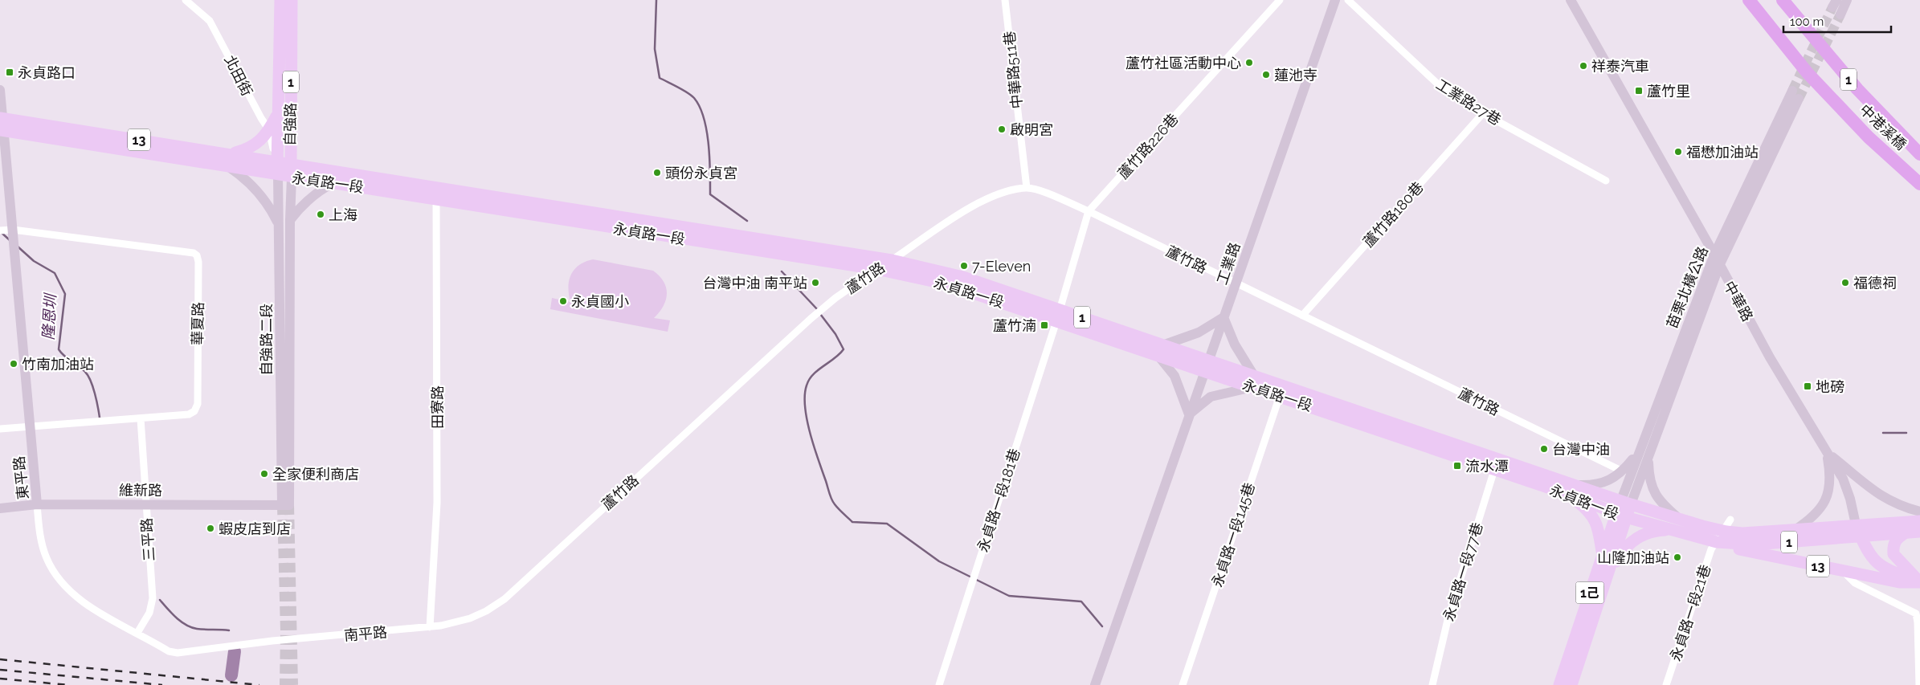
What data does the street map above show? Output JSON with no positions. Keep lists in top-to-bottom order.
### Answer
{
  "streets": {
    "highway": ["1", "中港溪橋"],
    "main road": [
      "自強路",
      "13",
      "永貞路一段",
      "中華路",
      "1己"
    ],
    "street": [
      "中華路511巷",
      "北田街",
      "工業路27巷",
      "蘆竹路226巷",
      "蘆竹路180巷",
      "蘆竹路",
      "工業路",
      "苗栗北橫公路",
      "華夏路",
      "自強路二段",
      "田寮路",
      "東平路",
      "維新路",
      "永貞路一段181巷",
      "永貞路一段145巷",
      "三平路",
      "永貞路一段77巷",
      "永貞路一段21巷",
      "南平路"
    ]
  },
  "crossings": [
    ["中華路511巷", "蘆竹路"],
    ["北田街", "自強路"],
    ["北田街", "13"],
    ["北田街", "永貞路一段"],
    ["1", "永貞路一段"],
    ["工業路27巷", "蘆竹路180巷"],
    ["自強路", "13"],
    ["自強路", "永貞路一段"],
    ["自強路", "自強路二段"],
    ["13", "永貞路一段"],
    ["13", "中華路"],
    ["13", "永貞路一段21巷"],
    ["蘆竹路226巷", "永貞路一段"],
    ["蘆竹路226巷", "蘆竹路"],
    ["蘆竹路226巷", "永貞路一段181巷"],
    ["永貞路一段", "蘆竹路"],
    ["永貞路一段", "工業路"],
    ["永貞路一段", "苗栗北橫公路"],
    ["永貞路一段", "中華路"],
    ["永貞路一段", "自強路二段"],
    ["永貞路一段", "田寮路"],
    ["永貞路一段", "東平路"],
    ["永貞路一段", "永貞路一段181巷"],
    ["永貞路一段", "永貞路一段145巷"],
    ["永貞路一段", "永貞路一段77巷"],
    ["永貞路一段", "1己"],
    ["永貞路一段", "永貞路一段21巷"],
    ["蘆竹路180巷", "蘆竹路"],
    ["蘆竹路", "工業路"],
    ["蘆竹路", "田寮路"],
    ["蘆竹路", "南平路"],
    ["苗栗北橫公路", "中華路"],
    ["苗栗北橫公路", "1己"],
    ["華夏路", "東平路"],
    ["華夏路", "三平路"],
    ["自強路二段", "維新路"],
    ["田寮路", "南平路"],
    ["東平路", "維新路"],
    ["東平路", "三平路"],
    ["東平路", "南平路"],
    ["維新路", "三平路"]
  ],
  "water": ["隆恩圳"],
  "places": {
    "other": [
      "蘆竹社區活動中心",
      "祥泰汽車",
      "蓮池寺",
      "啟明宮",
      "福懋加油站",
      "頭份永貞宮",
      "上海",
      "7-Eleven",
      "台灣中油 南平站",
      "福德祠",
      "永貞國小",
      "竹南加油站",
      "台灣中油",
      "全家便利商店",
      "蝦皮店到店",
      "山隆加油站"
    ],
    "transit": [
      "永貞路口",
      "蘆竹里",
      "蘆竹湳",
      "地磅",
      "流水潭"
    ]
  },
  "scale_bar": "100 m"
}
